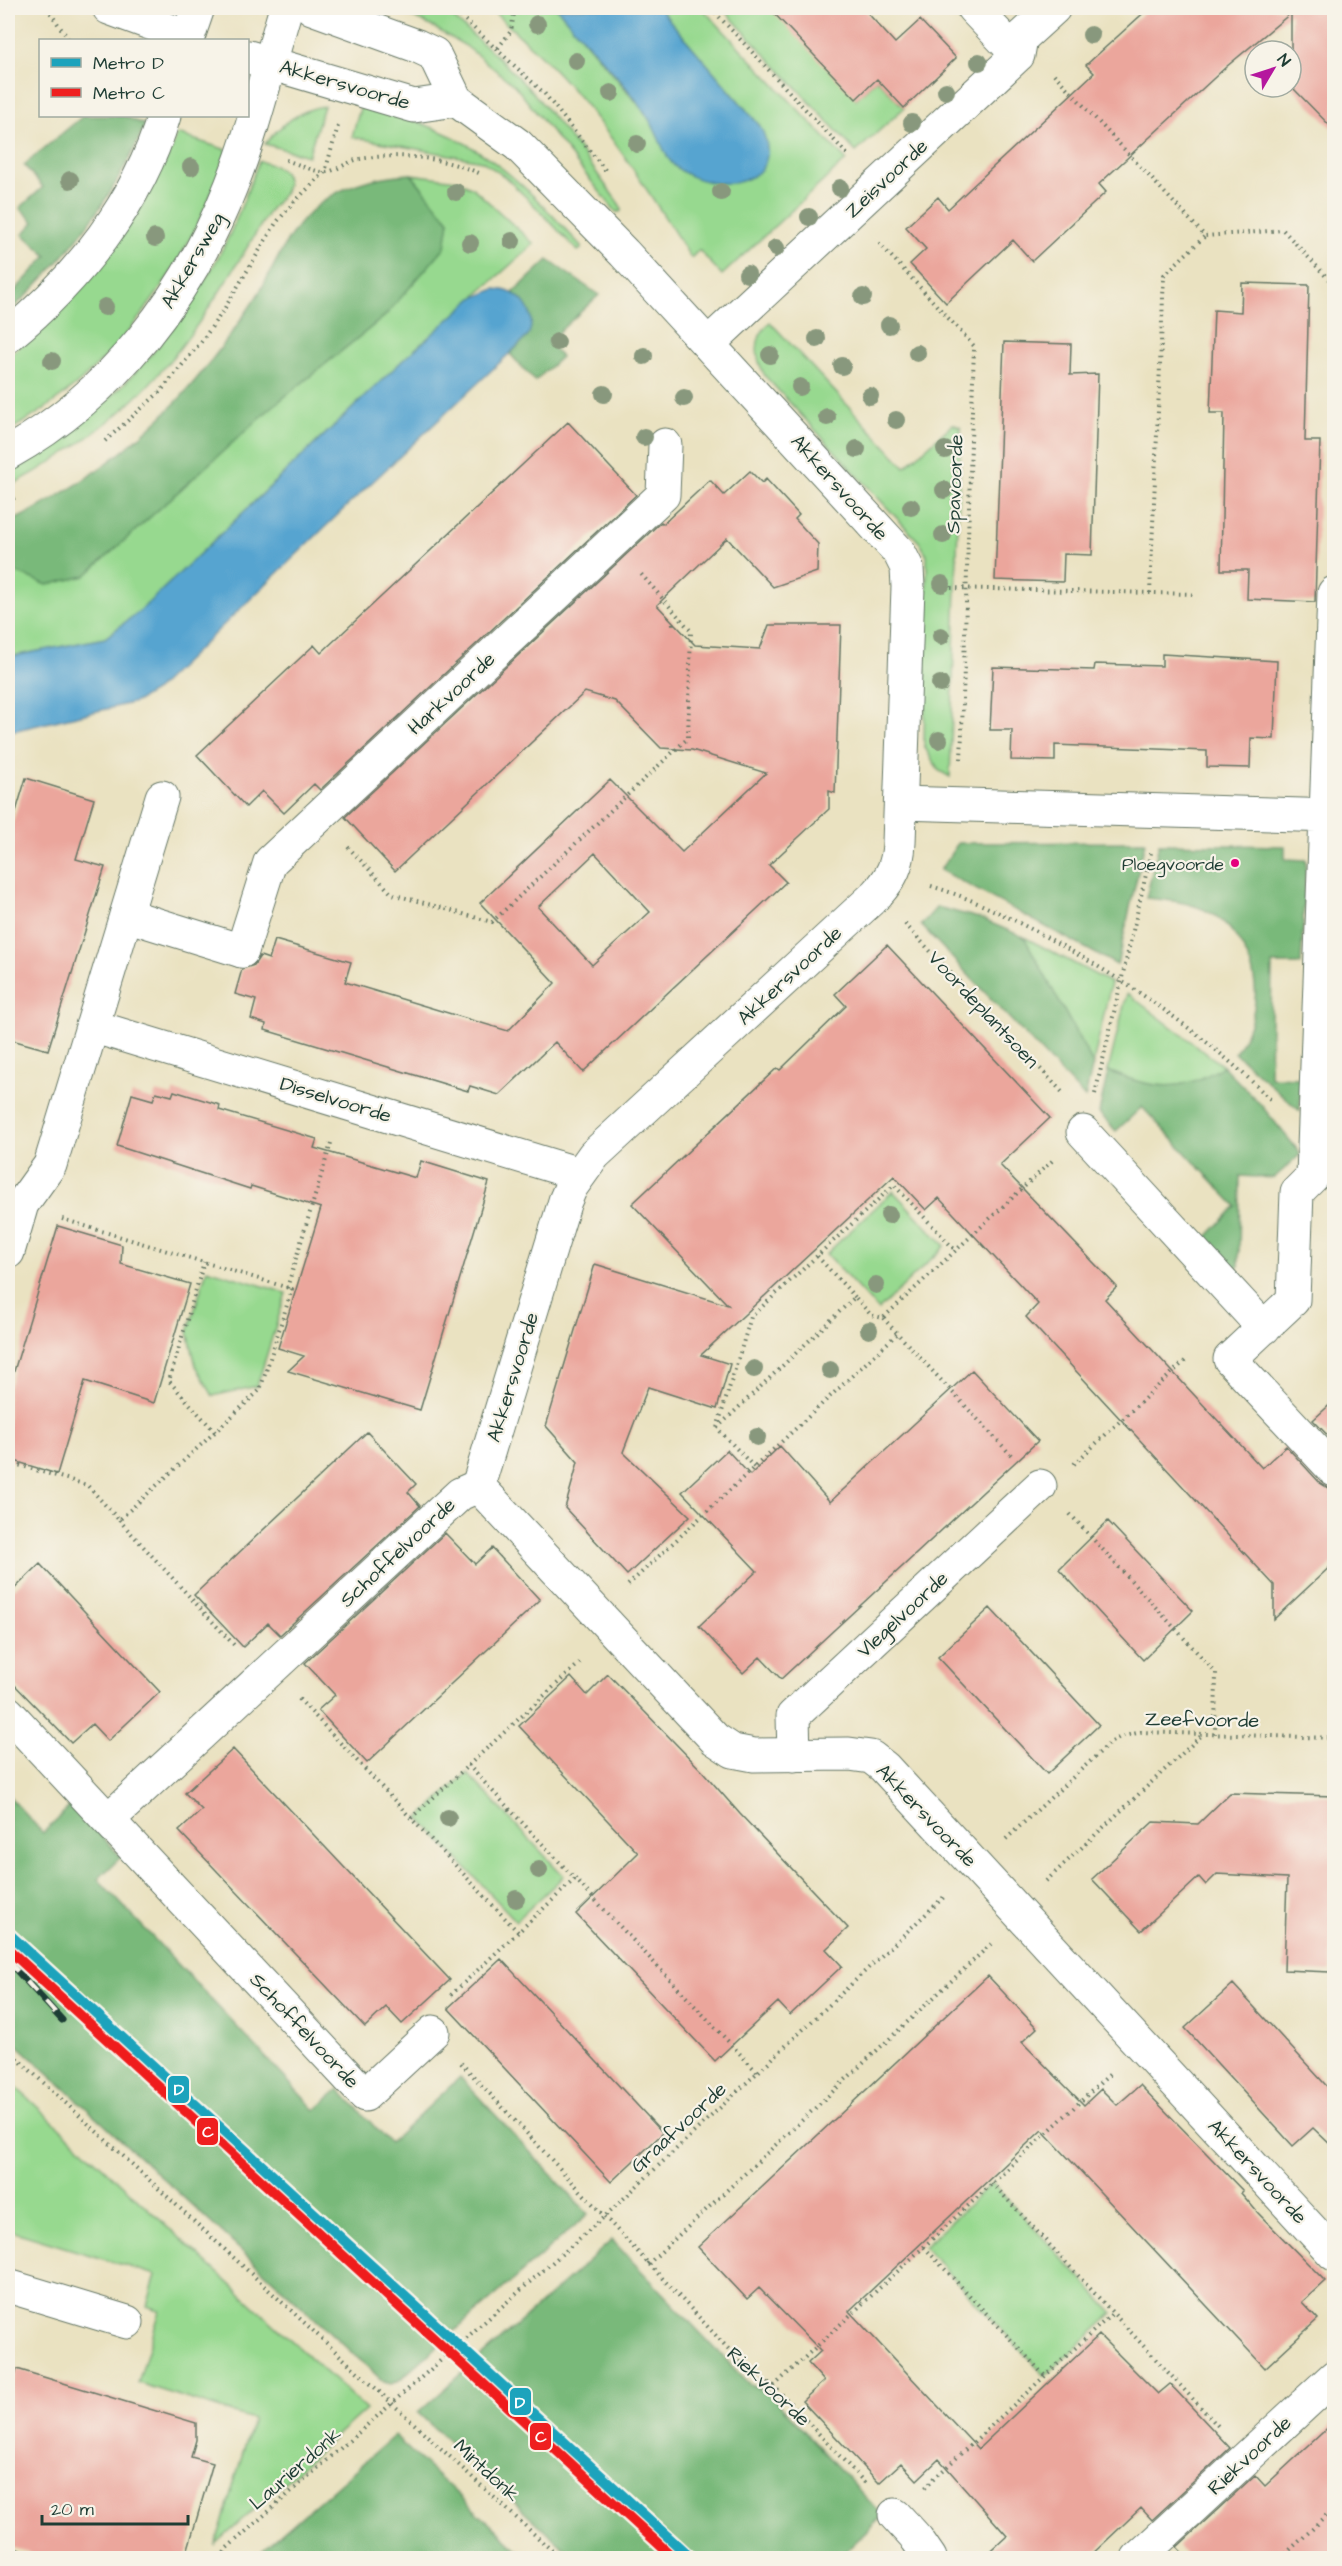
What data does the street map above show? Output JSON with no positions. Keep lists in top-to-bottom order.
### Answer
{
  "streets": {
    "street": [
      "Akkersvoorde",
      "Zeisvoorde",
      "Akkersweg",
      "Harkvoorde",
      "Disselvoorde",
      "Schoffelvoorde",
      "Vlegelvoorde",
      "Riekvoorde"
    ],
    "path": [
      "Spavoorde",
      "Voordeplantsoen",
      "Zeefvoorde",
      "Graafvoorde",
      "Laurierdonk",
      "Mintdonk"
    ]
  },
  "crossings": [
    ["Akkersvoorde", "Zeisvoorde"],
    ["Akkersvoorde", "Akkersweg"],
    ["Akkersvoorde", "Voordeplantsoen"],
    ["Akkersvoorde", "Disselvoorde"],
    ["Akkersvoorde", "Schoffelvoorde"],
    ["Akkersvoorde", "Vlegelvoorde"],
    ["Akkersvoorde", "Zeefvoorde"],
    ["Akkersvoorde", "Graafvoorde"],
    ["Zeisvoorde", "Spavoorde"],
    ["Zeefvoorde", "Graafvoorde"],
    ["Graafvoorde", "Riekvoorde"],
    ["Graafvoorde", "Laurierdonk"],
    ["Graafvoorde", "Mintdonk"],
    ["Laurierdonk", "Mintdonk"]
  ],
  "places": ["Ploegvoorde"],
  "lines": ["metro line D", "metro line C"],
  "legend": ["Metro D", "Metro C"],
  "scale_bar": "20 m",
  "north": "top right"
}
